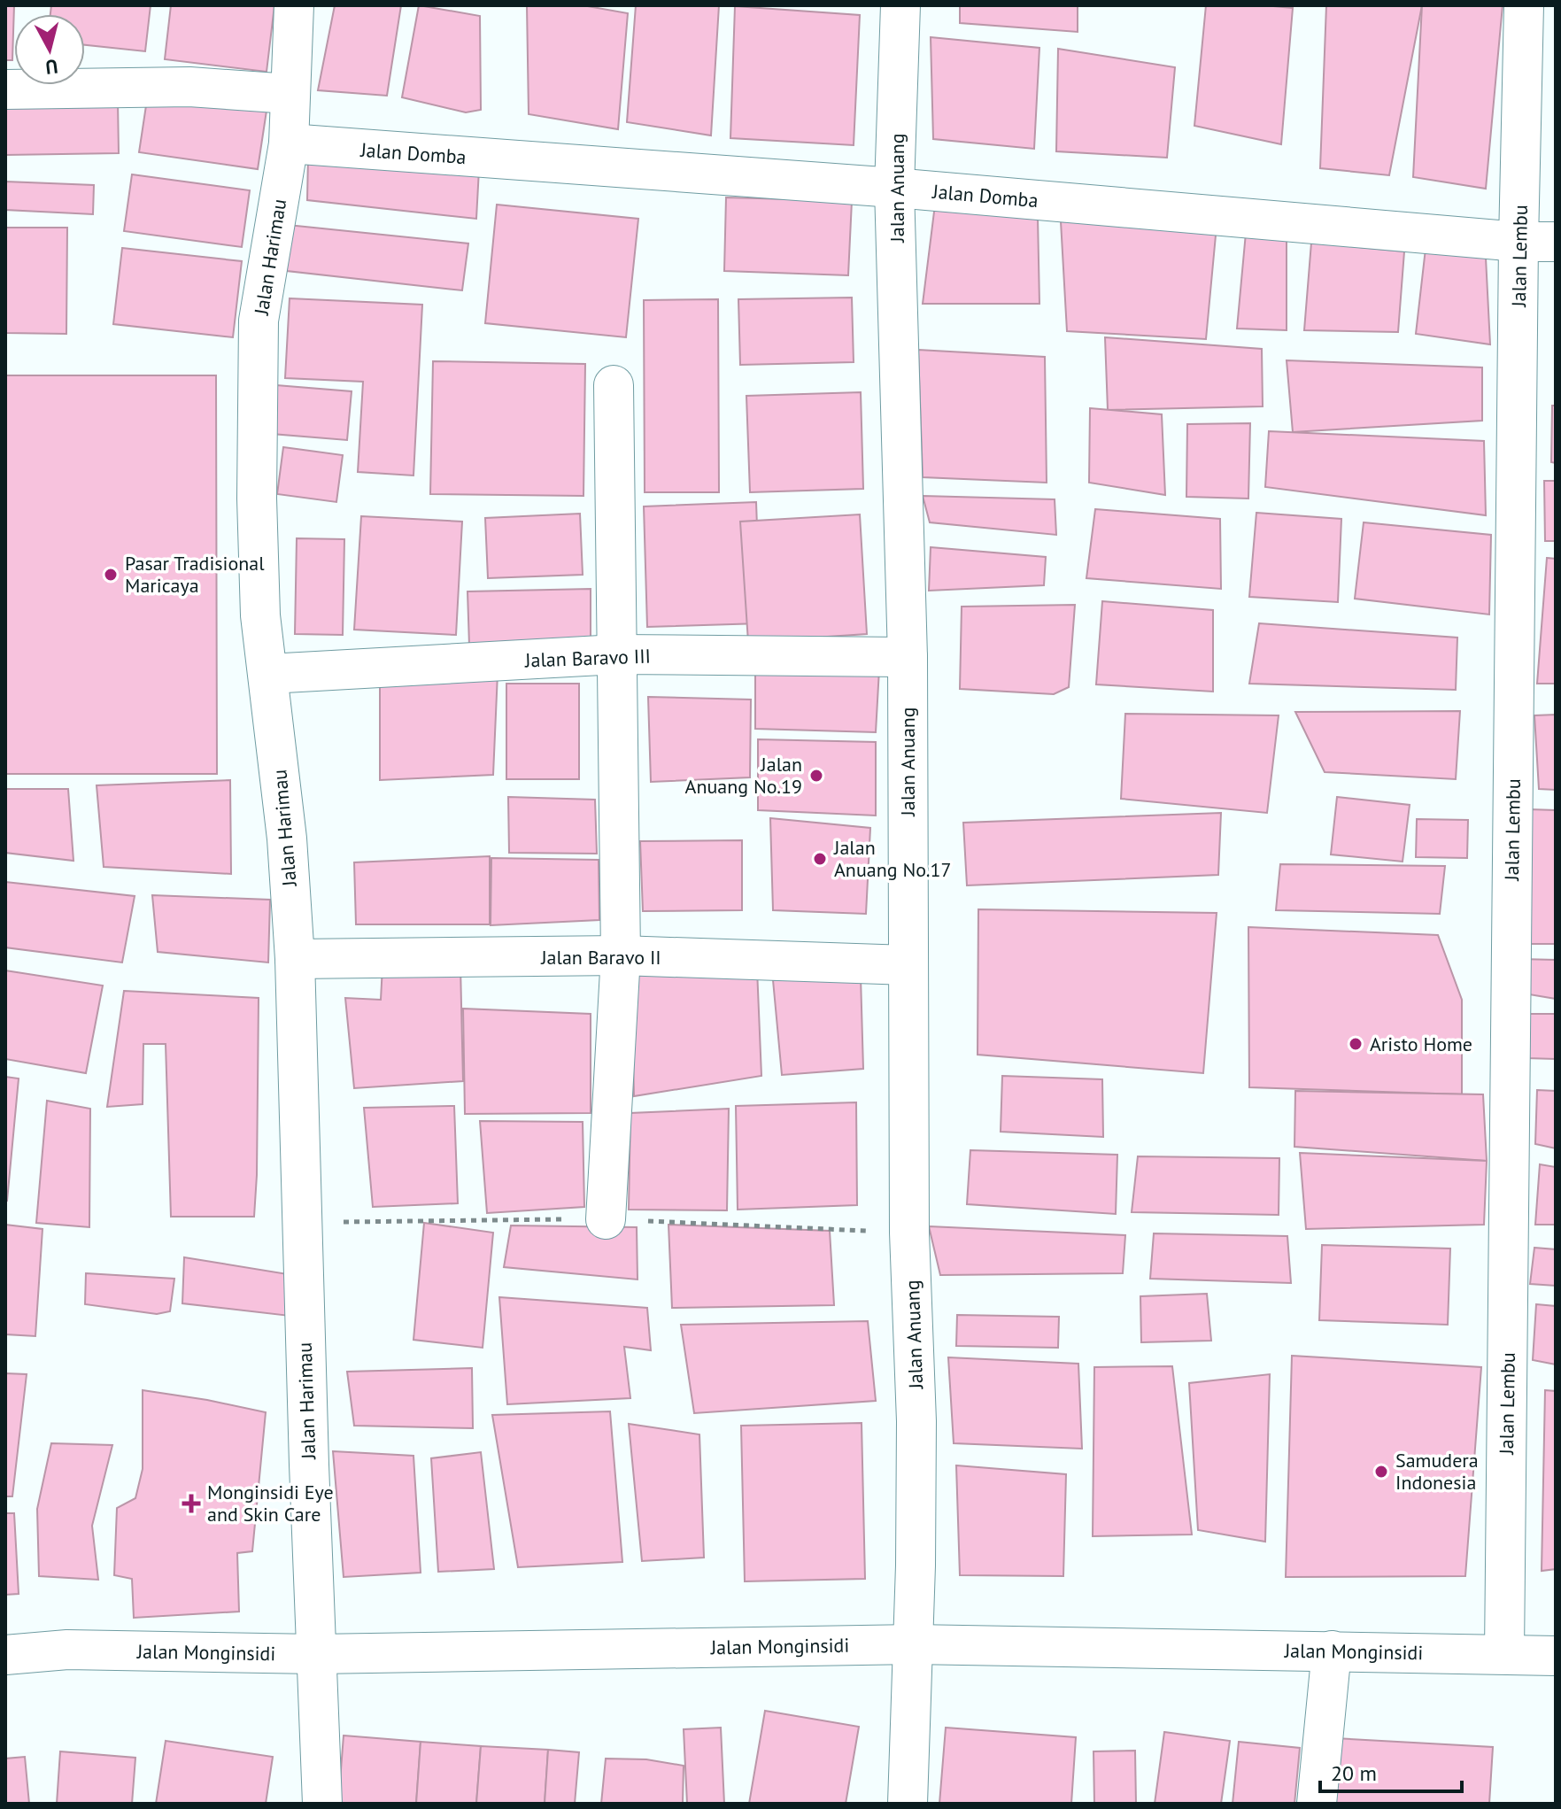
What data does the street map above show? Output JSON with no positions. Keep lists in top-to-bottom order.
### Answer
{
  "streets": {
    "street": [
      "Jalan Domba",
      "Jalan Anuang",
      "Jalan Lembu",
      "Jalan Harimau",
      "Jalan Baravo III",
      "Jalan Baravo II",
      "Jalan Monginsidi"
    ]
  },
  "crossings": [
    ["Jalan Domba", "Jalan Anuang"],
    ["Jalan Domba", "Jalan Lembu"],
    ["Jalan Domba", "Jalan Harimau"],
    ["Jalan Anuang", "Jalan Baravo III"],
    ["Jalan Anuang", "Jalan Baravo II"],
    ["Jalan Anuang", "Jalan Monginsidi"],
    ["Jalan Lembu", "Jalan Monginsidi"],
    ["Jalan Harimau", "Jalan Baravo III"],
    ["Jalan Harimau", "Jalan Baravo II"],
    ["Jalan Harimau", "Jalan Monginsidi"]
  ],
  "places": {
    "other": [
      "Pasar Tradisional Maricaya",
      "Jalan Anuang No.19",
      "Jalan Anuang No.17",
      "Aristo Home",
      "Samudera Indonesia"
    ],
    "health": ["Monginsidi Eye and Skin Care"]
  },
  "scale_bar": "20 m",
  "north": "bottom"
}
